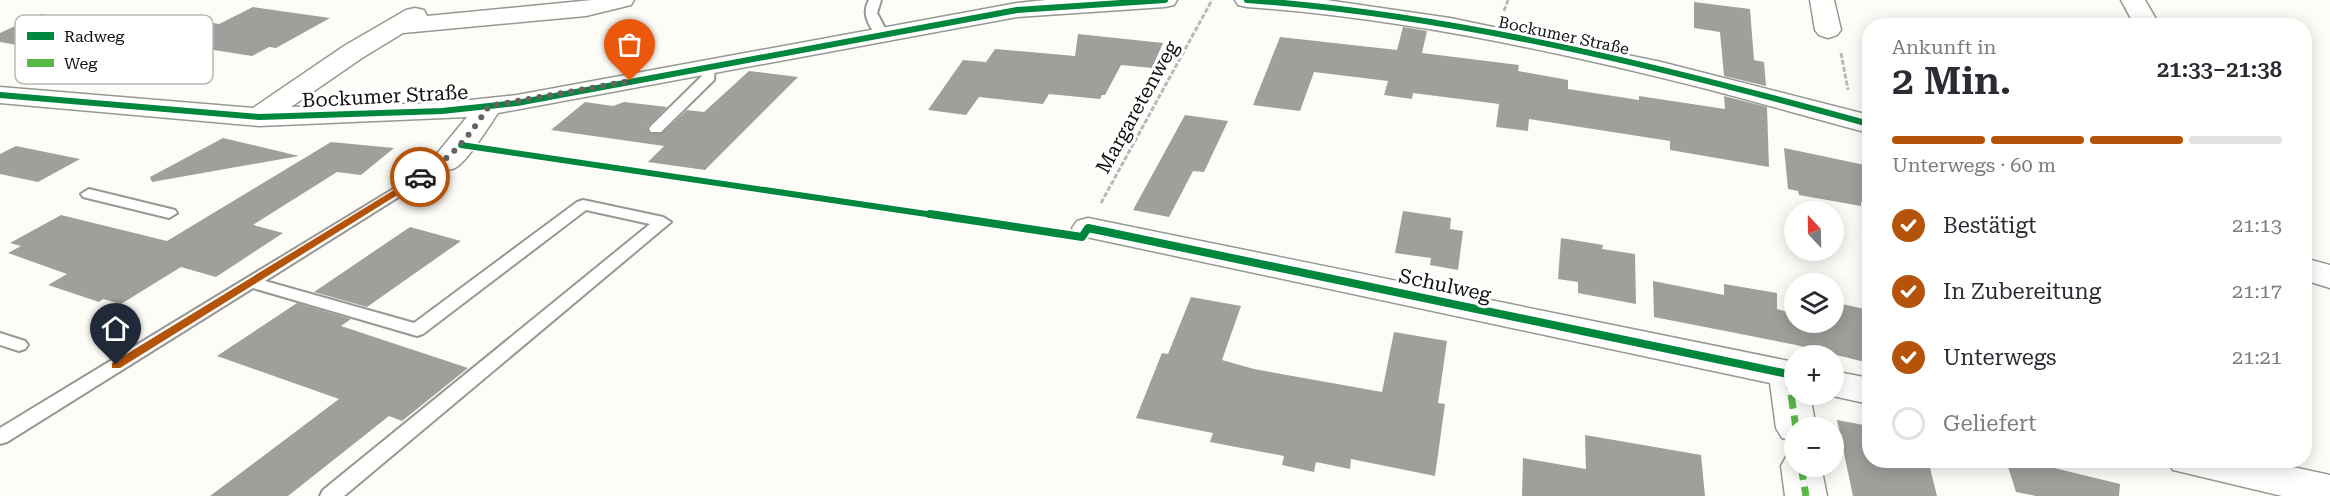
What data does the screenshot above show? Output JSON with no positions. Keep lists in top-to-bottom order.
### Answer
{
  "streets": {
    "street": ["Bockumer Straße", "Schulweg"],
    "path": ["Margaretenweg"]
  },
  "crossings": [
    ["Margaretenweg", "Schulweg"]
  ],
  "legend": ["Radweg", "Weg"],
  "north": "top",
  "page": {
    "heading": ["2 Min.", "Ankunft in", "21:33–21:38"],
    "bar": "Unterwegs · 60 m",
    "list": [
      ["Bestätigt", "21:13"],
      ["In Zubereitung", "21:17"],
      ["Unterwegs", "21:21"],
      "Geliefert"
    ],
    "map_buttons": ["+", "−"]
  }
}
